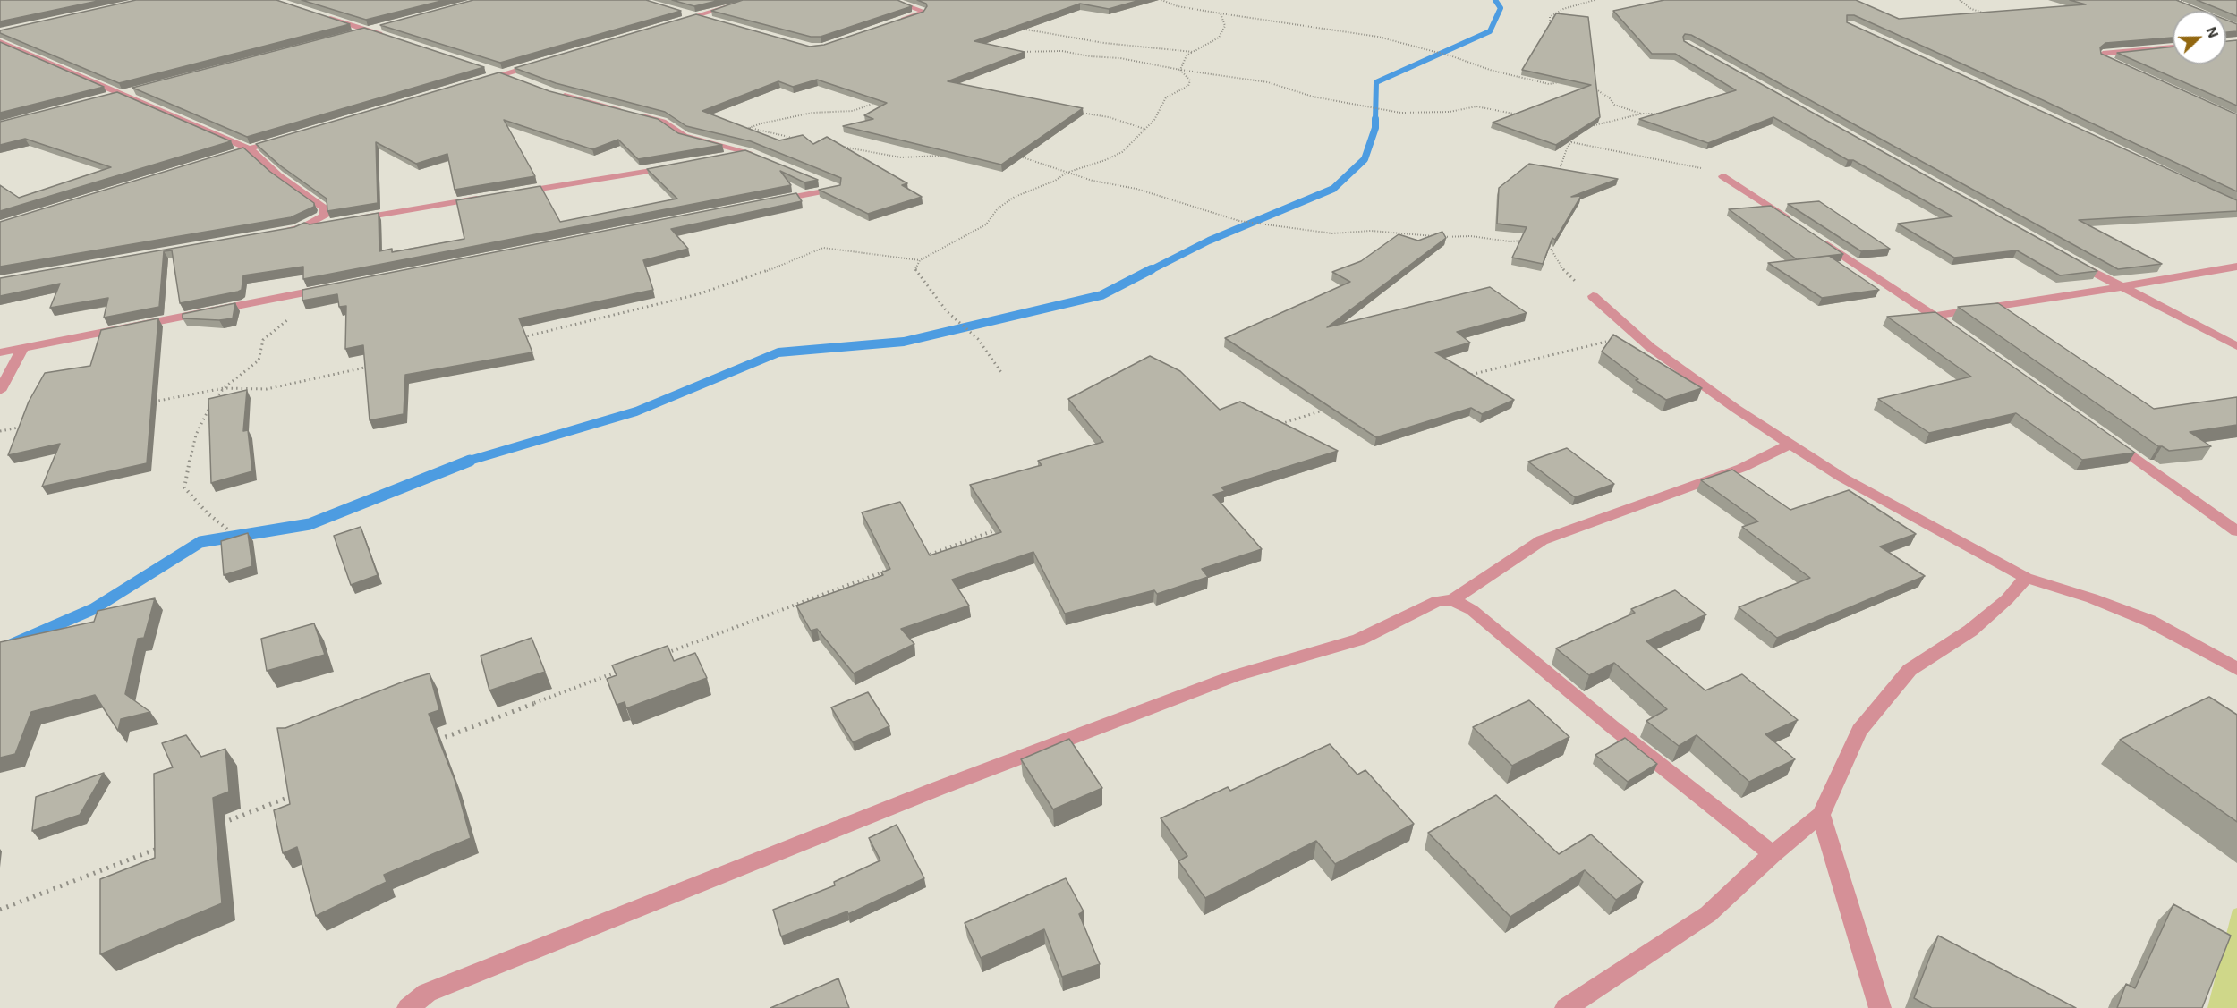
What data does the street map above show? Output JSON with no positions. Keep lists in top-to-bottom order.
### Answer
{
  "north": "right"
}
